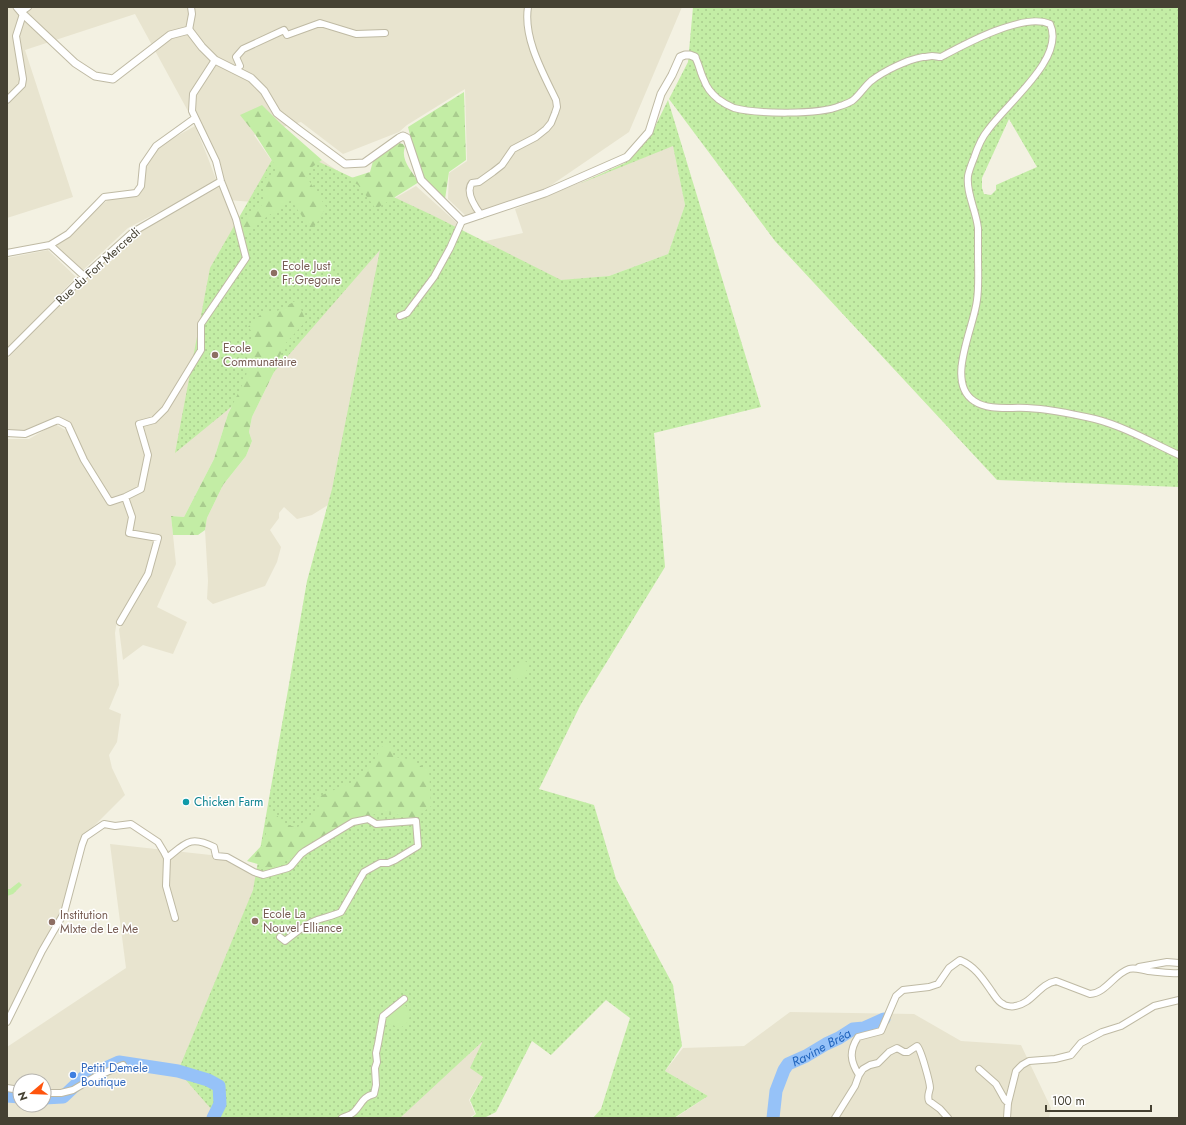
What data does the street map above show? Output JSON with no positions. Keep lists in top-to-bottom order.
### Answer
{
  "streets": {
    "street": ["Rue du Fort Mercredi"]
  },
  "water": ["Ravine Bréa"],
  "places": [
    "Ecole Just Fr.Gregoire",
    "Ecole Communataire",
    "Chicken Farm",
    "Ecole La Nouvel Elliance",
    "Institution MIxte de Le Me",
    "Petiti Demele Boutique"
  ],
  "scale_bar": "100 m",
  "north": "left"
}
